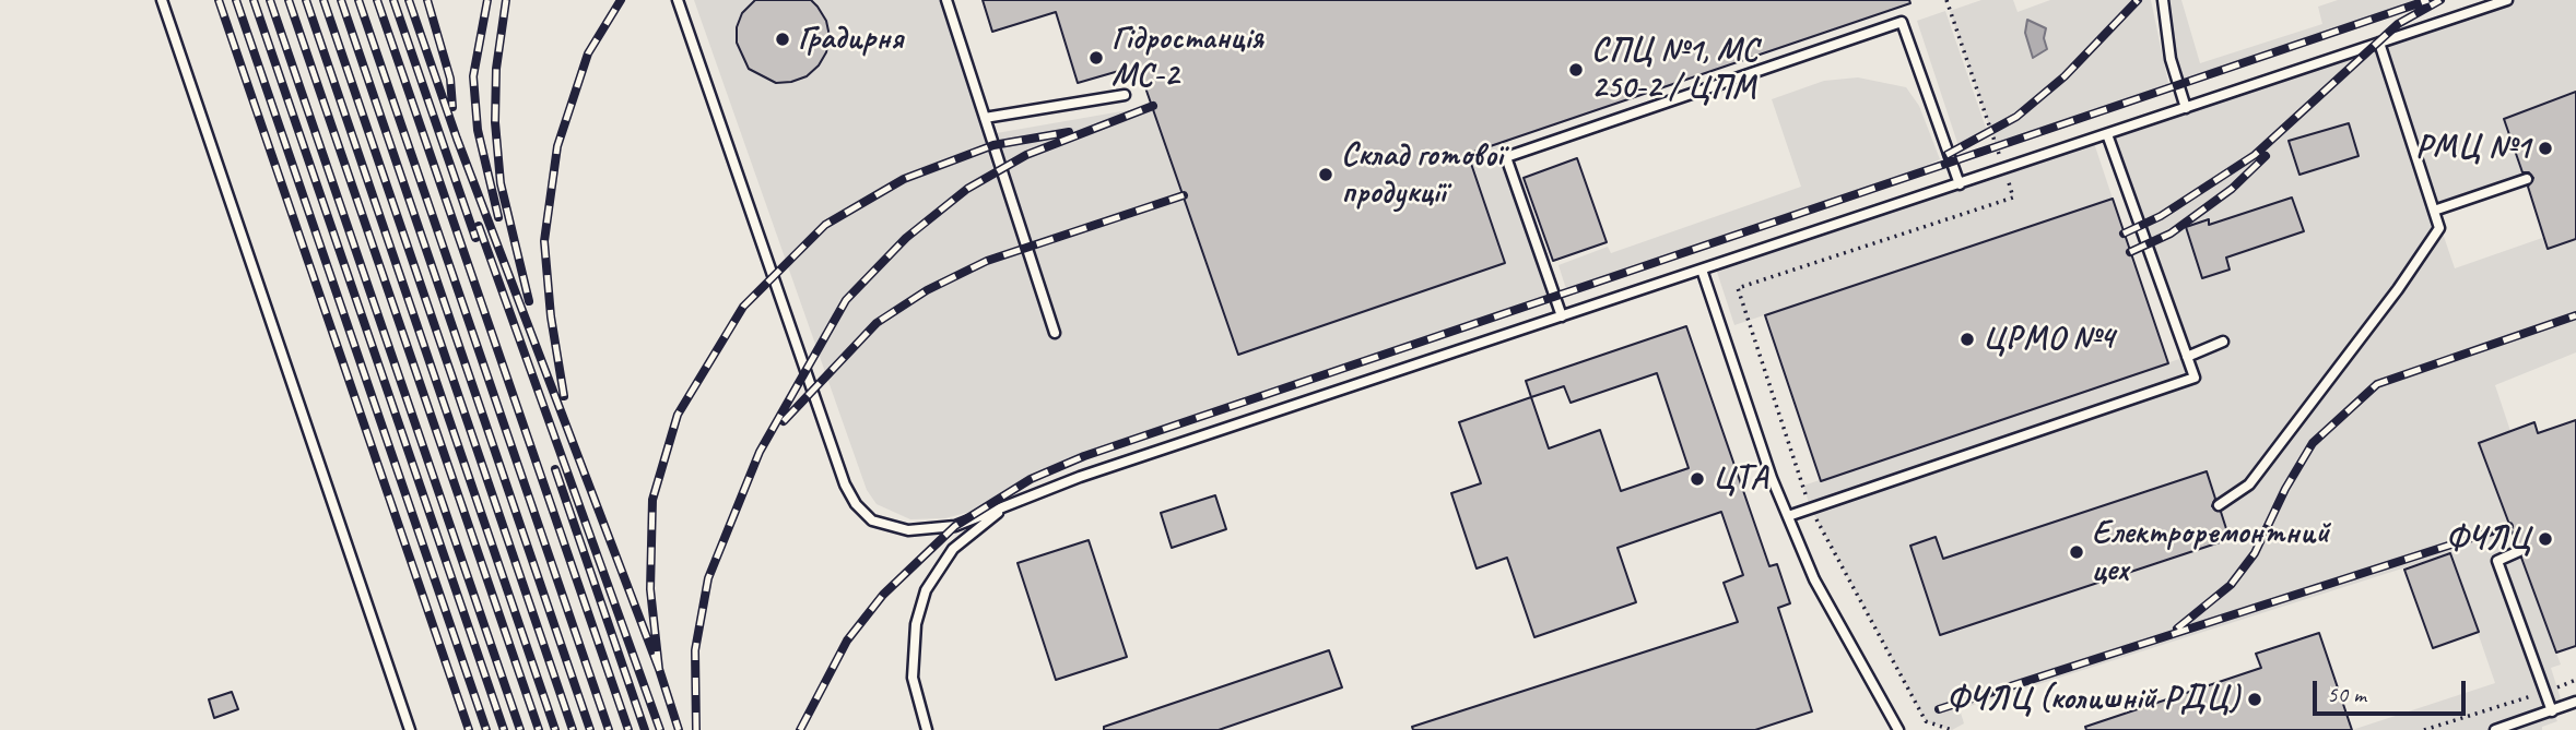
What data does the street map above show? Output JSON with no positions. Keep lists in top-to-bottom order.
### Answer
{
  "places": [
    "Градирня",
    "Гідростанція МС-2",
    "СПЦ №1, МС 250-2 / ЦПМ",
    "РМЦ №1",
    "Склад готової продукції",
    "ЦРМО №4",
    "ЦТА",
    "ФЧЛЦ",
    "Електроремонтний цех",
    "ФЧЛЦ (колишній РДЦ)"
  ],
  "scale_bar": "50 m"
}
